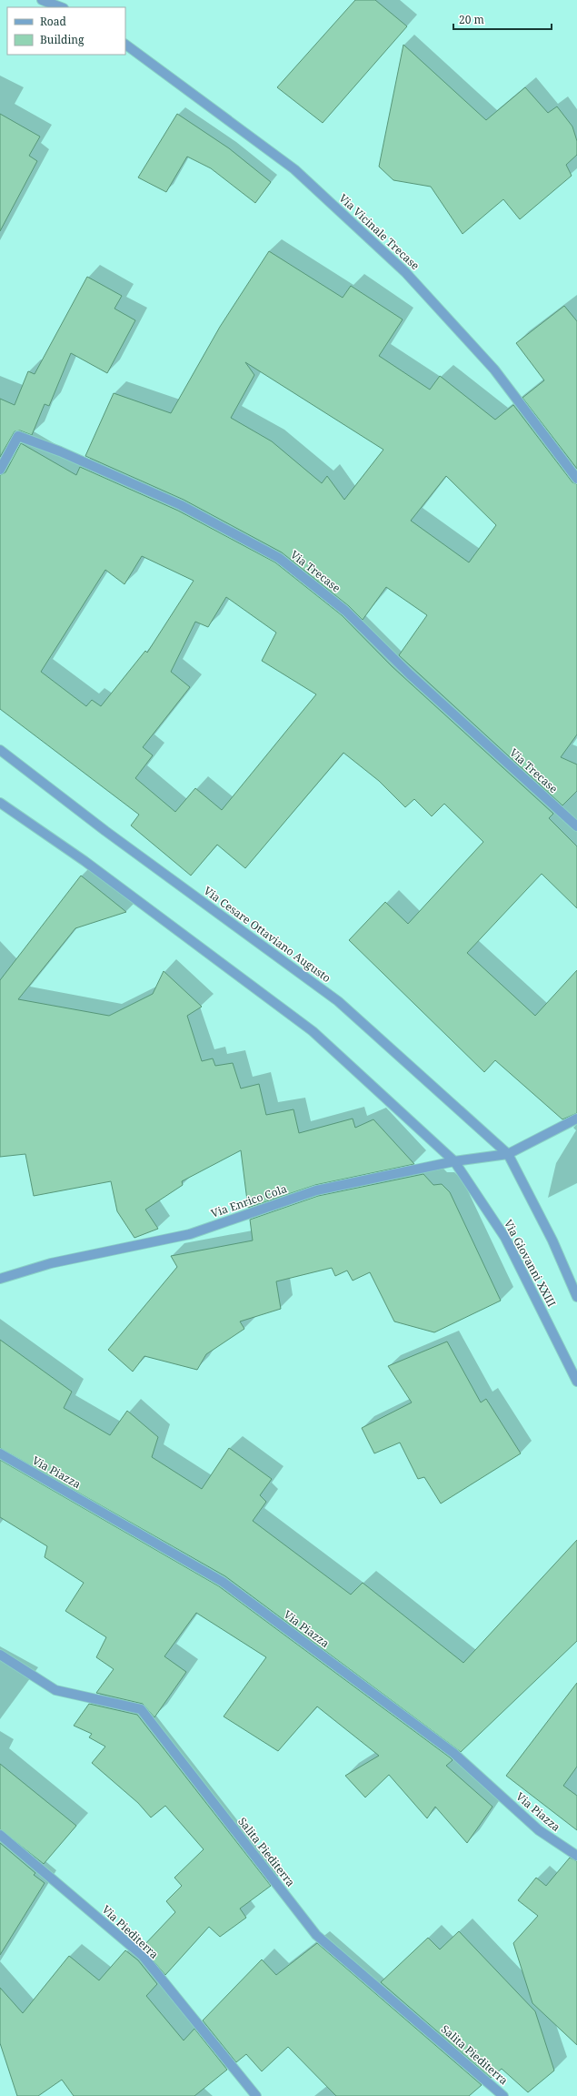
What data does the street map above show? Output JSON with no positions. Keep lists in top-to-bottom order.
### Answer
{
  "streets": {
    "street": [
      "Via Vicinale Trecase",
      "Via Trecase",
      "Via Cesare Ottaviano Augusto",
      "Via Enrico Cola",
      "Via Giovanni XXIII",
      "Via Piazza",
      "Salita Piediterra",
      "Via Piediterra"
    ]
  },
  "crossings": [
    ["Via Cesare Ottaviano Augusto", "Via Enrico Cola"],
    ["Via Enrico Cola", "Via Giovanni XXIII"]
  ],
  "legend": ["Road", "Building"],
  "scale_bar": "20 m"
}
